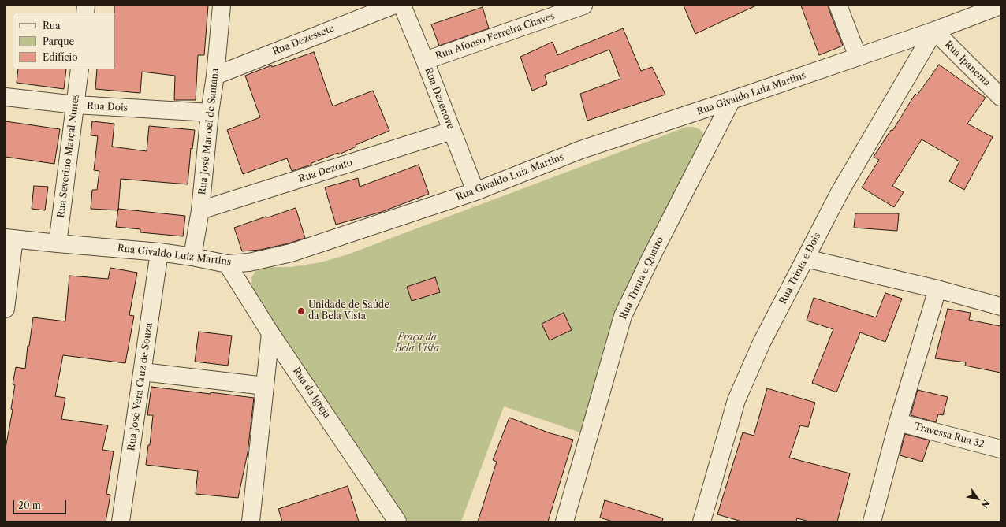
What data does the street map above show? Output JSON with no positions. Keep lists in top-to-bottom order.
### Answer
{
  "streets": {
    "street": [
      "Rua Afonso Ferreira Chaves",
      "Rua Dezessete",
      "Rua Ipanema",
      "Rua Givaldo Luiz Martins",
      "Rua Dezenove",
      "Rua Dois",
      "Rua José Manoel de Santana",
      "Rua Severino Marçal Nunes",
      "Rua Dezoito",
      "Rua Trinta e Dois",
      "Rua Trinta e Quatro",
      "Rua José Vera Cruz de Souza",
      "Rua da Igreja",
      "Travessa Rua 32"
    ]
  },
  "crossings": [
    ["Rua Afonso Ferreira Chaves", "Rua Dezenove"],
    ["Rua Dezessete", "Rua José Manoel de Santana"],
    ["Rua Ipanema", "Rua Givaldo Luiz Martins"],
    ["Rua Ipanema", "Rua Trinta e Dois"],
    ["Rua Givaldo Luiz Martins", "Rua Dezenove"],
    ["Rua Givaldo Luiz Martins", "Rua José Manoel de Santana"],
    ["Rua Givaldo Luiz Martins", "Rua Severino Marçal Nunes"],
    ["Rua Givaldo Luiz Martins", "Rua Trinta e Dois"],
    ["Rua Givaldo Luiz Martins", "Rua Trinta e Quatro"],
    ["Rua Givaldo Luiz Martins", "Rua José Vera Cruz de Souza"],
    ["Rua Givaldo Luiz Martins", "Rua da Igreja"],
    ["Rua Dezenove", "Rua Dezoito"],
    ["Rua Dois", "Rua José Manoel de Santana"],
    ["Rua Dois", "Rua Severino Marçal Nunes"],
    ["Rua José Manoel de Santana", "Rua Dezoito"]
  ],
  "parks": ["Praça da Bela Vista"],
  "places": ["Unidade de Saúde da Bela Vista"],
  "legend": ["Rua", "Parque", "Edifício"],
  "scale_bar": "20 m",
  "north": "bottom right"
}
